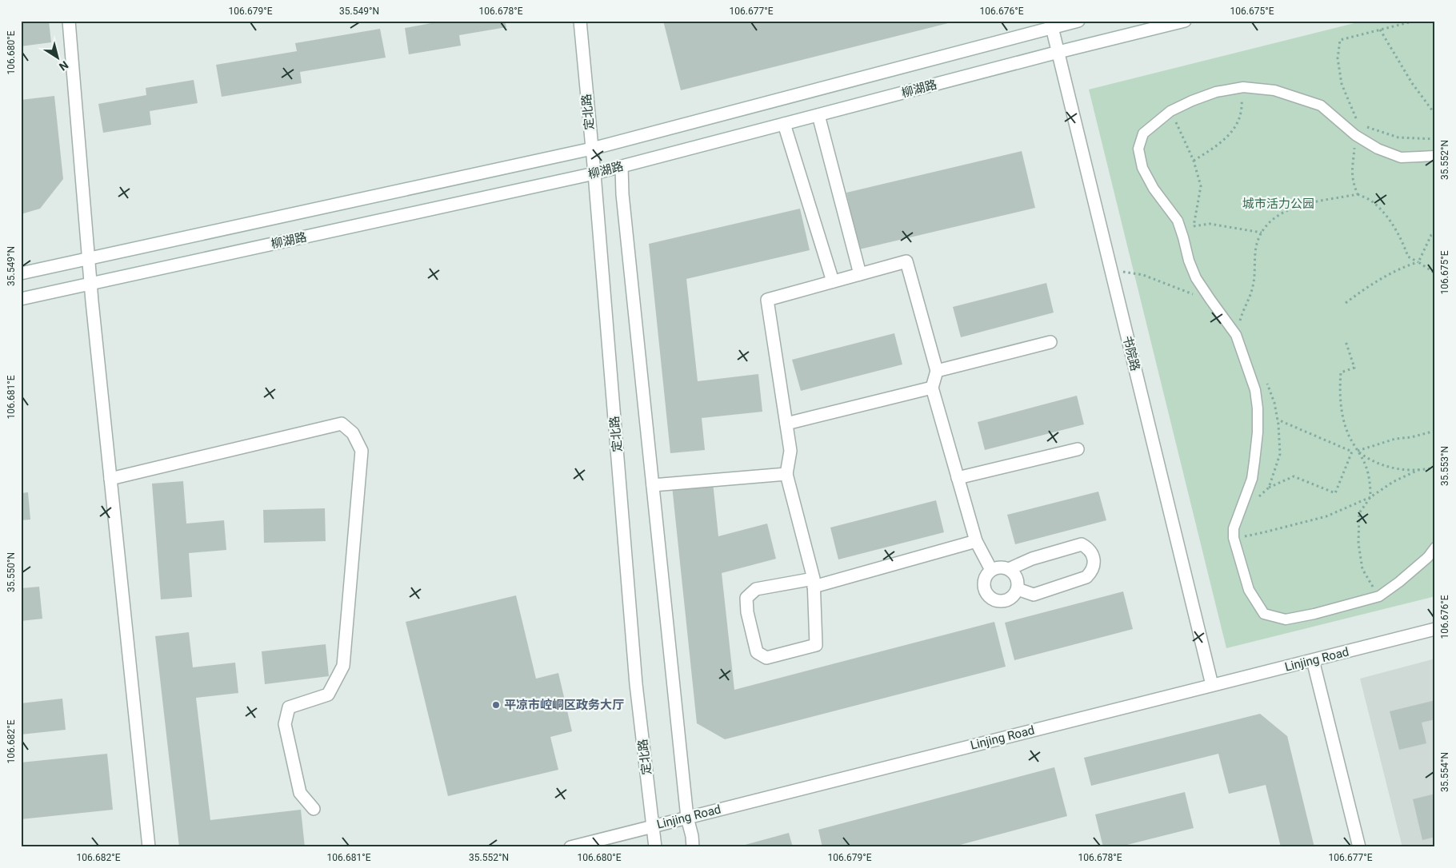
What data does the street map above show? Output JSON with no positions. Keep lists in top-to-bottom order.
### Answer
{
  "streets": {
    "street": [
      "柳湖路",
      "定北路",
      "书院路",
      "Linjing Road"
    ]
  },
  "crossings": [
    ["柳湖路", "定北路"],
    ["柳湖路", "书院路"],
    ["定北路", "Linjing Road"],
    ["书院路", "Linjing Road"]
  ],
  "parks": ["城市活力公园"],
  "places": ["平凉市崆峒区政务大厅"],
  "north": "bottom right",
  "coordinates": [
    "106.679°E",
    "35.549°N",
    "106.678°E",
    "106.677°E",
    "106.676°E",
    "106.675°E",
    "106.680°E",
    "35.552°N",
    "106.681°E",
    "35.553°N",
    "35.550°N",
    "106.682°E",
    "35.554°N"
  ]
}
